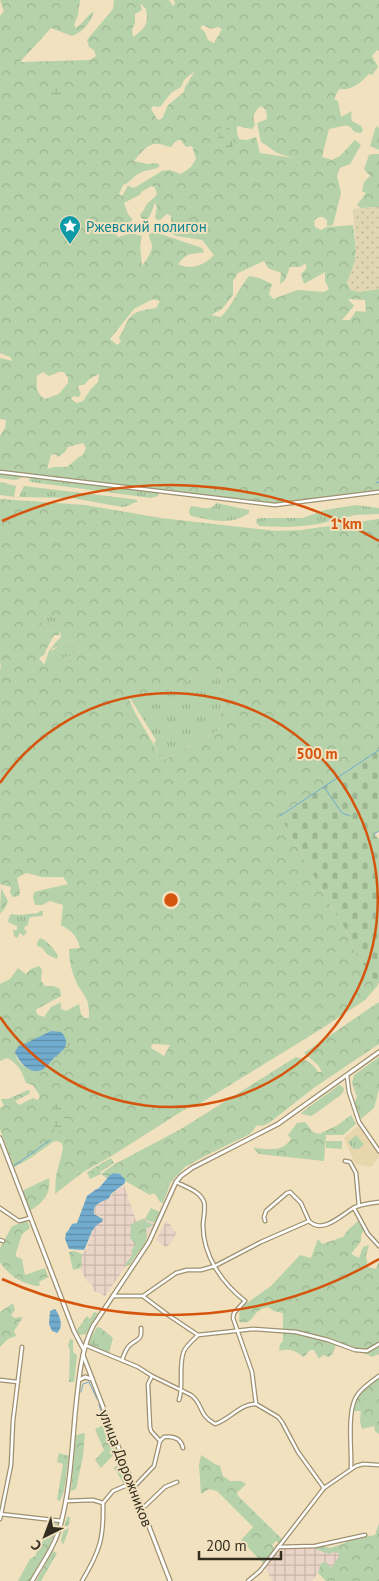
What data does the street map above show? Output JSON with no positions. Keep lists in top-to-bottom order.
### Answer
{
  "streets": {
    "main road": ["улица Дорожников"]
  },
  "places": {
    "place": ["Ржевский полигон"]
  },
  "scale_bar": "200 m",
  "north": "bottom left",
  "rings": ["1 km", "500 m"]
}
